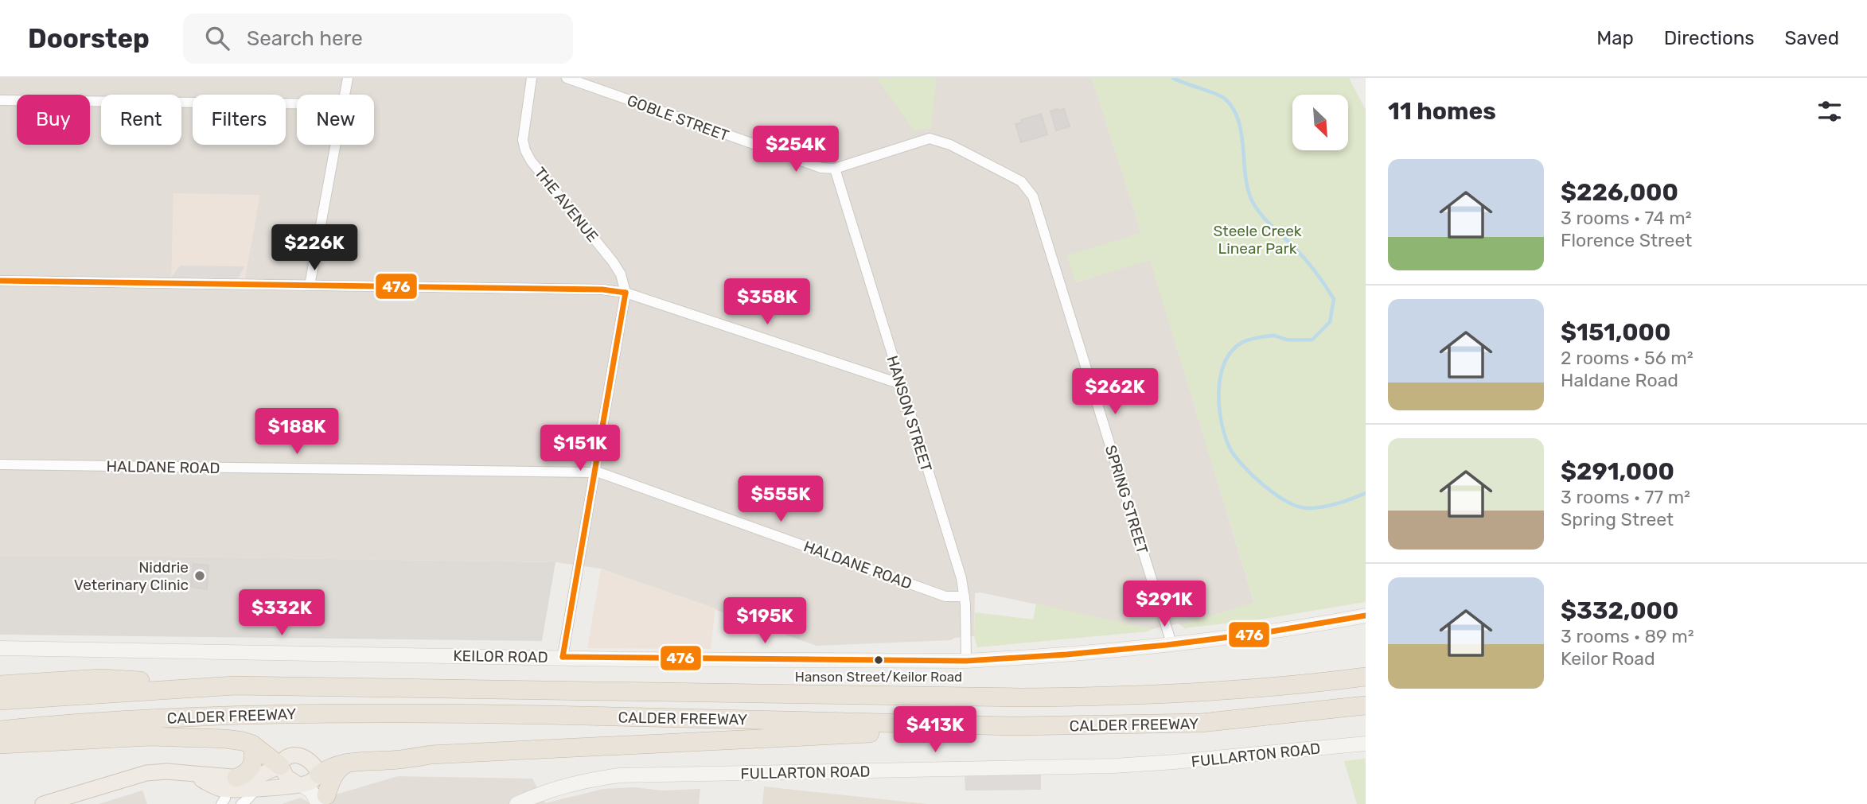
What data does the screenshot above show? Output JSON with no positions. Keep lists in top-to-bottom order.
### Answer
{
  "streets": {
    "highway": ["CALDER FREEWAY"],
    "main road": ["KEILOR ROAD", "FULLARTON ROAD"],
    "street": [
      "GOBLE STREET",
      "THE AVENUE",
      "HANSON STREET",
      "HALDANE ROAD",
      "SPRING STREET"
    ]
  },
  "crossings": [
    ["GOBLE STREET", "HANSON STREET"],
    ["GOBLE STREET", "SPRING STREET"],
    ["HANSON STREET", "HALDANE ROAD"],
    ["HANSON STREET", "KEILOR ROAD"],
    ["SPRING STREET", "KEILOR ROAD"]
  ],
  "parks": ["Steele Creek Linear Park"],
  "places": ["Niddrie Veterinary Clinic", "Hanson Street/Keilor Road"],
  "lines": ["transit line 476"],
  "north": "bottom right",
  "page": {
    "header": "Doorstep",
    "search": "Search here",
    "nav": ["Map", "Directions", "Saved"],
    "heading": "11 homes",
    "chip": [
      "Buy",
      "Rent",
      "Filters",
      "New"
    ],
    "price": [
      "$254K",
      "$226K",
      "$358K",
      "$262K",
      "$188K",
      "$151K",
      "$555K",
      "$291K",
      "$332K",
      "$195K",
      "$413K"
    ],
    "list": [
      {
        "name": "$226,000",
        "note": "3 rooms · 74 m² · Florence Street"
      },
      {
        "name": "$151,000",
        "note": "2 rooms · 56 m² · Haldane Road"
      },
      {
        "name": "$291,000",
        "note": "3 rooms · 77 m² · Spring Street"
      },
      {
        "name": "$332,000",
        "note": "3 rooms · 89 m² · Keilor Road"
      }
    ]
  }
}
